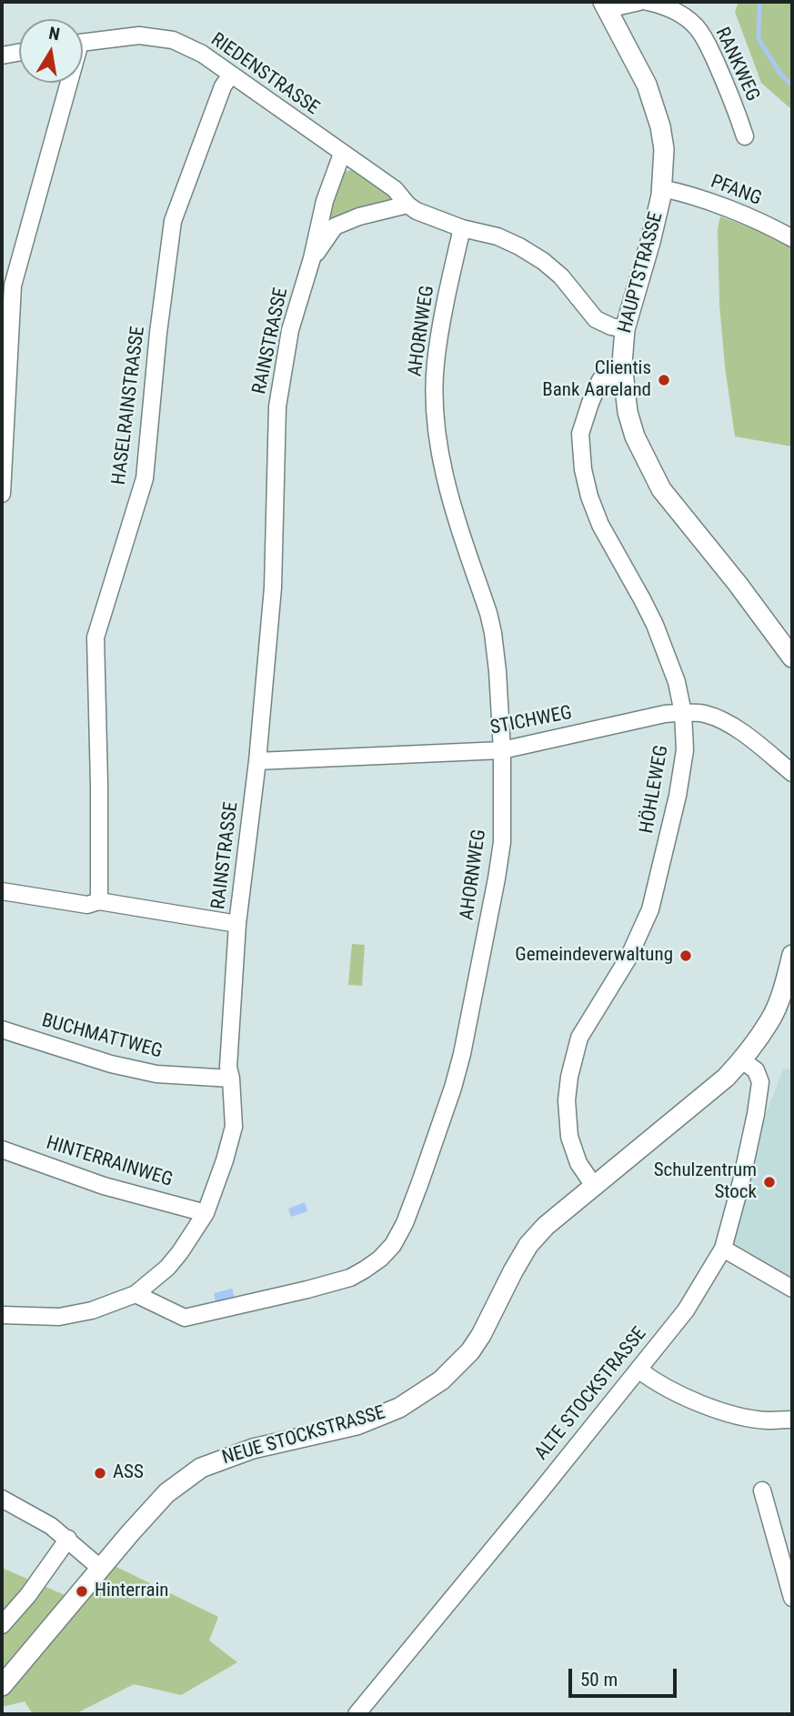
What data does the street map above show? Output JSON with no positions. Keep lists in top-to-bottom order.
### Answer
{
  "streets": {
    "street": [
      "RANKWEG",
      "RIEDENSTRASSE",
      "PFANG",
      "HAUPTSTRASSE",
      "AHORNWEG",
      "RAINSTRASSE",
      "HASELRAINSTRASSE",
      "STICHWEG",
      "HÖHLEWEG",
      "BUCHMATTWEG",
      "HINTERRAINWEG",
      "ALTE STOCKSTRASSE",
      "NEUE STOCKSTRASSE"
    ]
  },
  "crossings": [
    ["RIEDENSTRASSE", "RAINSTRASSE"],
    ["RIEDENSTRASSE", "HASELRAINSTRASSE"],
    ["PFANG", "HAUPTSTRASSE"],
    ["HAUPTSTRASSE", "HÖHLEWEG"],
    ["AHORNWEG", "RAINSTRASSE"],
    ["AHORNWEG", "STICHWEG"],
    ["RAINSTRASSE", "STICHWEG"],
    ["RAINSTRASSE", "BUCHMATTWEG"],
    ["RAINSTRASSE", "HINTERRAINWEG"],
    ["STICHWEG", "HÖHLEWEG"],
    ["HÖHLEWEG", "NEUE STOCKSTRASSE"],
    ["ALTE STOCKSTRASSE", "NEUE STOCKSTRASSE"]
  ],
  "places": [
    "Clientis Bank Aareland",
    "Gemeindeverwaltung",
    "Schulzentrum Stock",
    "ASS",
    "Hinterrain"
  ],
  "scale_bar": "50 m",
  "north": "top"
}
